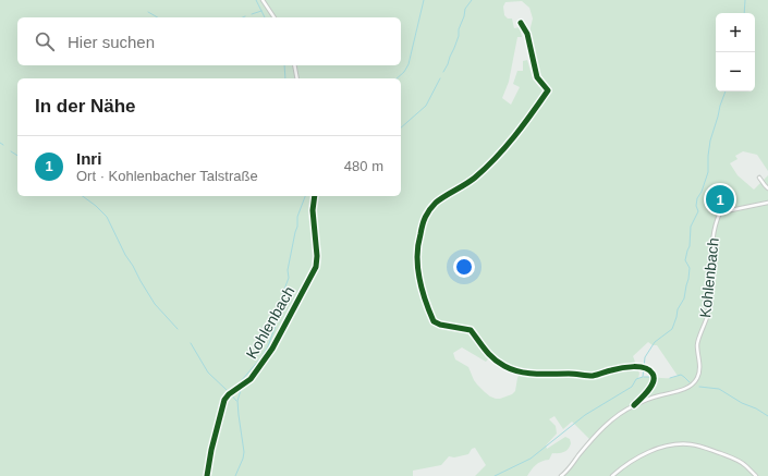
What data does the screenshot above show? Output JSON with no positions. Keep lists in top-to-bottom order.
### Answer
{
  "streets": {
    "street": ["Kohlenbach"]
  },
  "page": {
    "map_buttons": ["+", "−"],
    "search": "Hier suchen",
    "heading": "In der Nähe",
    "list": [
      {
        "mark": "1",
        "name": "Inri",
        "note": "Ort · Kohlenbacher Talstraße",
        "value": "480 m"
      }
    ],
    "pins": "1"
  }
}
